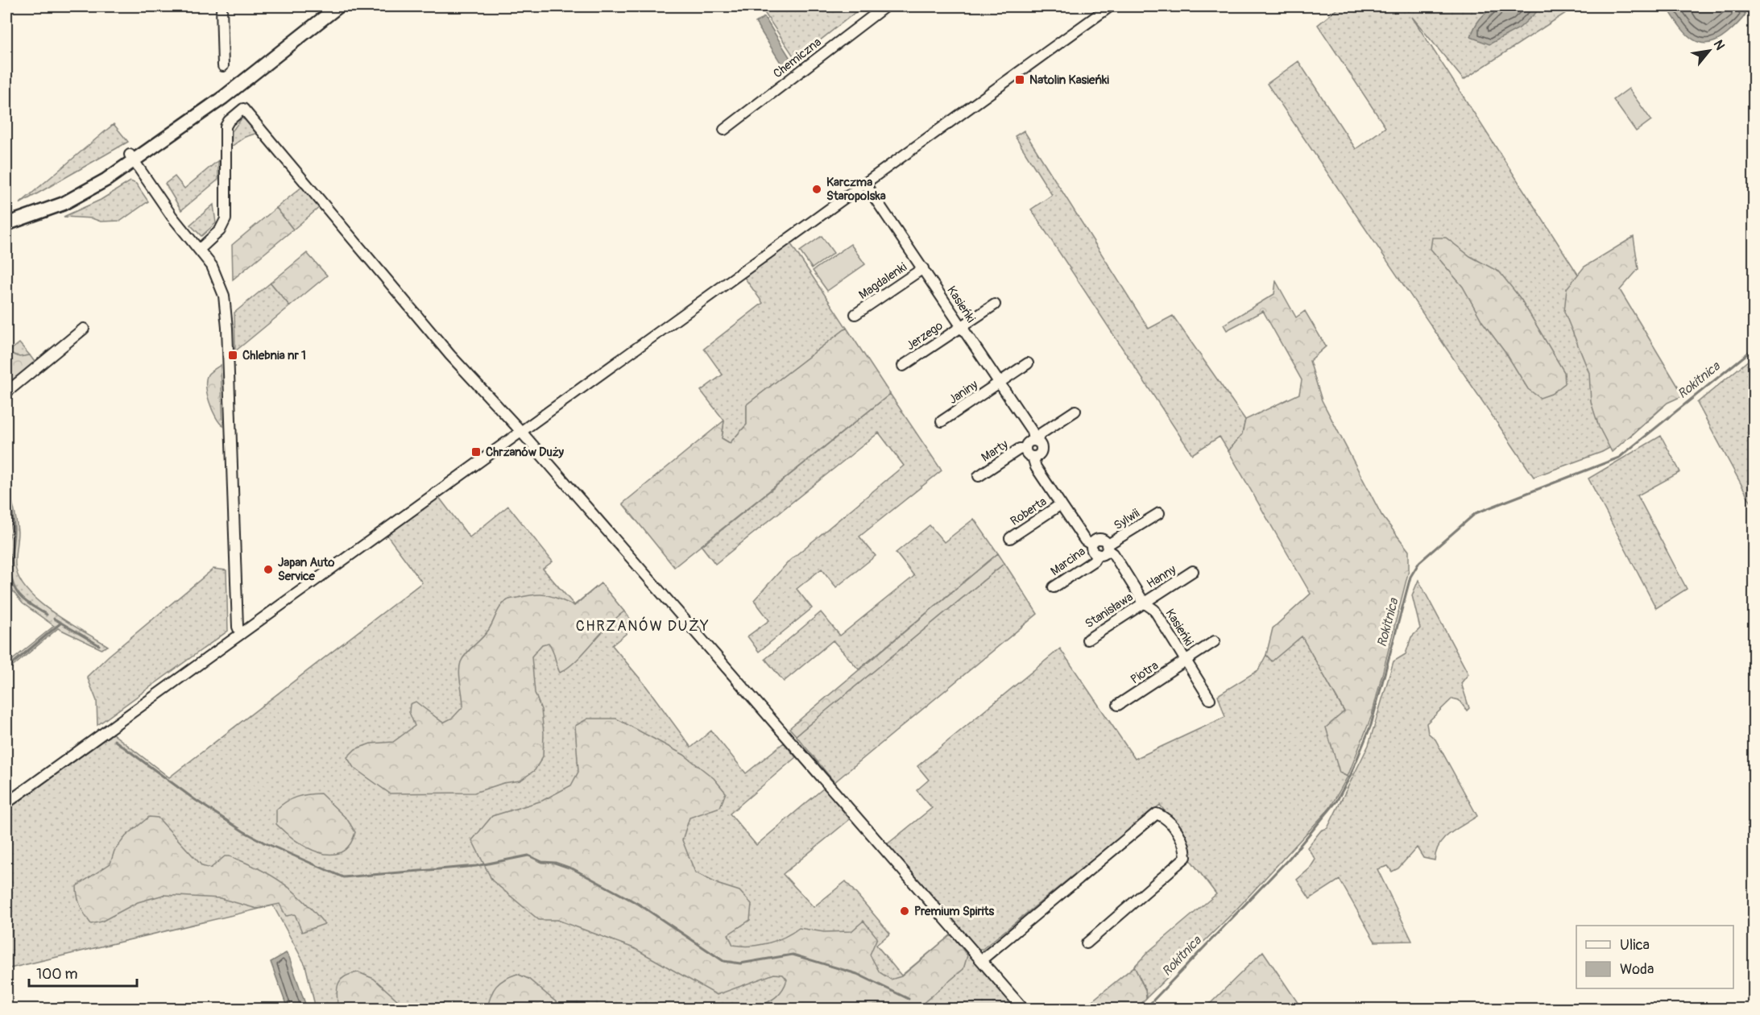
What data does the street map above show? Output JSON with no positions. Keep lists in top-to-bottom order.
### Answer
{
  "streets": {
    "street": [
      "Chemiczna",
      "Magdalenki",
      "Kasieńki",
      "Jerzego",
      "Janiny",
      "Marty",
      "Roberta",
      "Sylwii",
      "Marcina",
      "Hanny",
      "Stanisława",
      "Piotra"
    ]
  },
  "crossings": [
    ["Magdalenki", "Kasieńki"],
    ["Kasieńki", "Jerzego"],
    ["Kasieńki", "Janiny"],
    ["Kasieńki", "Sylwii"],
    ["Kasieńki", "Marcina"],
    ["Kasieńki", "Hanny"],
    ["Kasieńki", "Stanisława"],
    ["Kasieńki", "Piotra"],
    ["Sylwii", "Marcina"],
    ["Hanny", "Stanisława"]
  ],
  "districts": ["CHRZANÓW DUŻY"],
  "water": ["Rokitnica"],
  "places": {
    "transit": ["Natolin Kasieńki", "Chlebnia nr 1", "Chrzanów Duży"],
    "other": ["Karczma Staropolska", "Japan Auto Service", "Premium Spirits"]
  },
  "legend": ["Ulica", "Woda"],
  "scale_bar": "100 m",
  "north": "top right"
}
